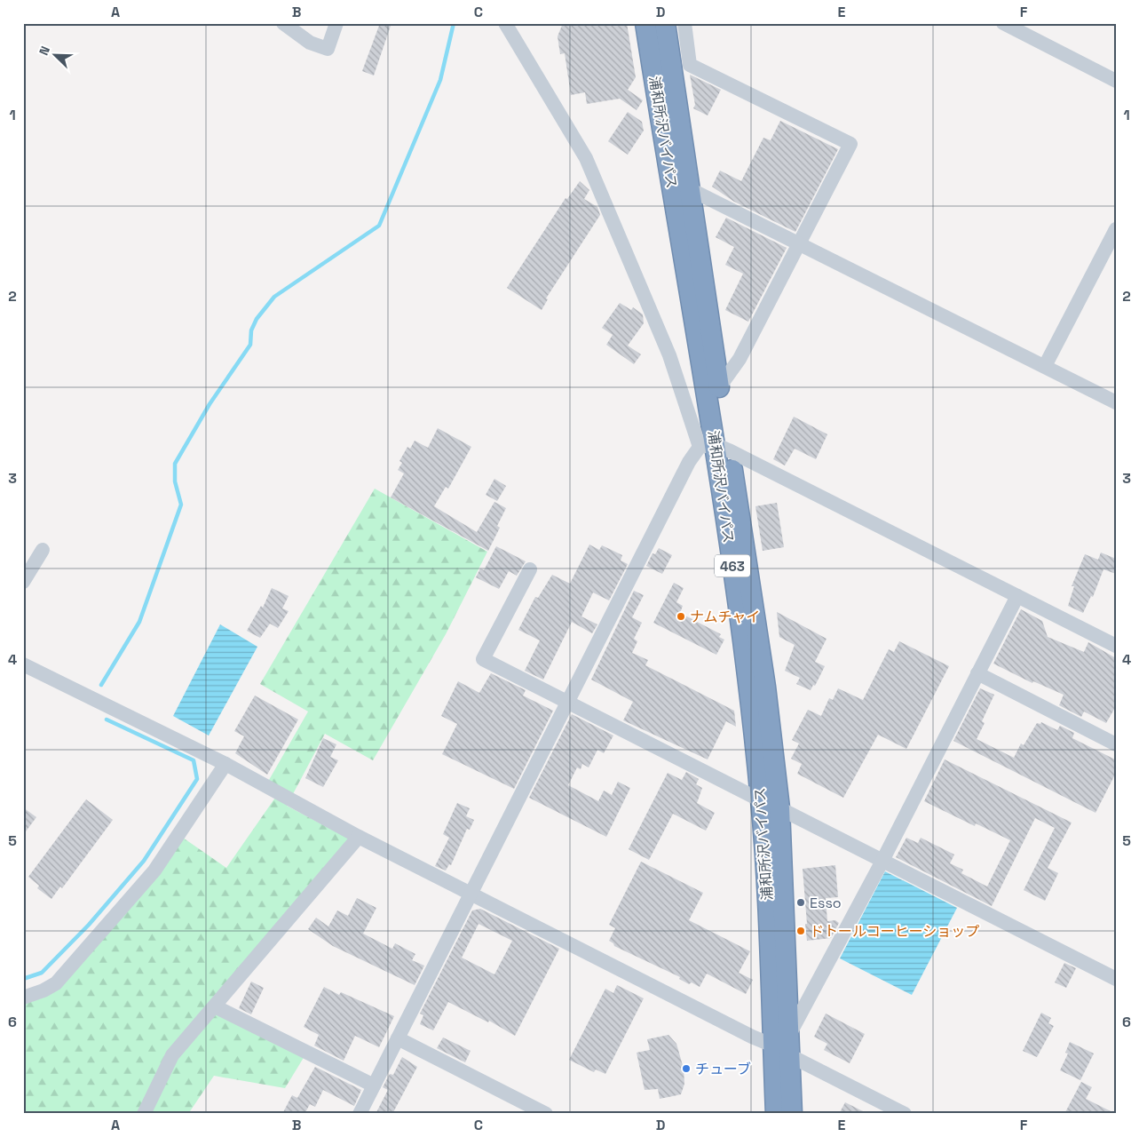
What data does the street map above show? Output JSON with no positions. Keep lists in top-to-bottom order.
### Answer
{
  "streets": {
    "highway": ["浦和所沢バイパス", "463"]
  },
  "places": [
    "ナムチャイ",
    "Esso",
    "ドトールコーヒーショップ",
    "チューブ"
  ],
  "north": "top left",
  "grid": {
    "columns": [
      "A",
      "B",
      "C",
      "D",
      "E",
      "F"
    ],
    "rows": [
      "1",
      "2",
      "3",
      "4",
      "5",
      "6"
    ]
  }
}
